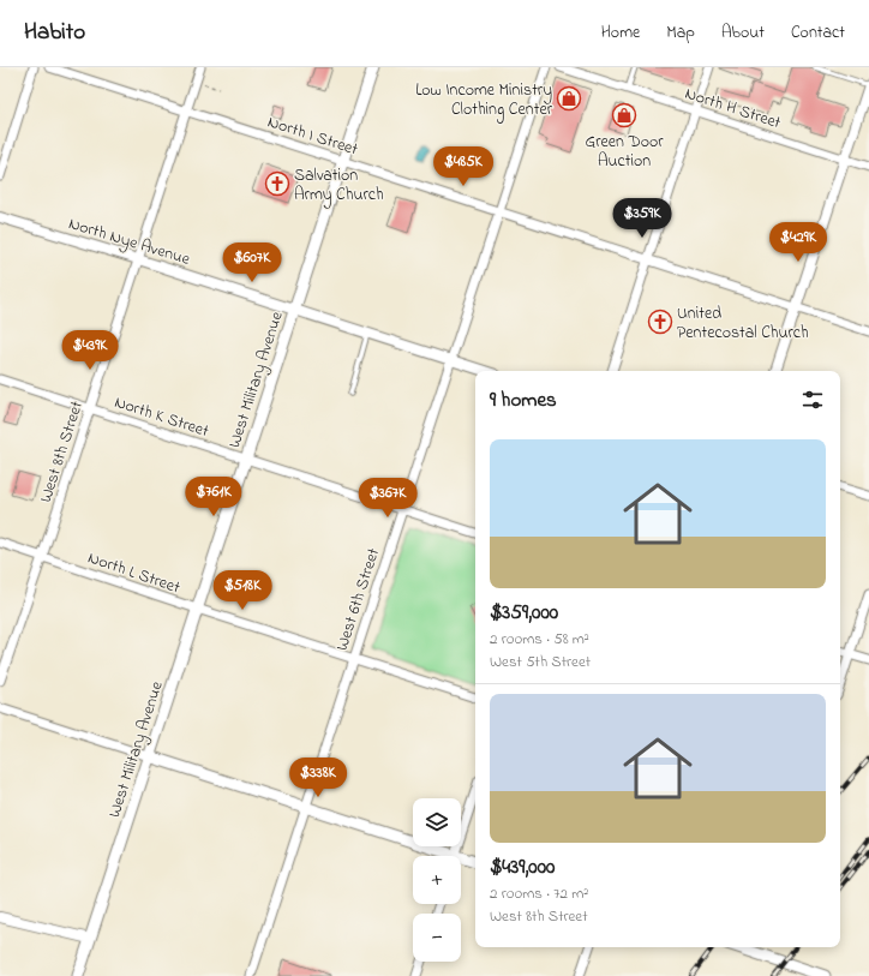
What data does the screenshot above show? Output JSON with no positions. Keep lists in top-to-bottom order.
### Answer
{
  "streets": {
    "main road": ["West Military Avenue"],
    "street": [
      "North H Street",
      "North I Street",
      "North Nye Avenue",
      "North K Street",
      "West 8th Street",
      "North L Street",
      "West 6th Street"
    ]
  },
  "crossings": [
    ["North I Street", "West Military Avenue"],
    ["North I Street", "West 8th Street"],
    ["North I Street", "West 6th Street"],
    ["North Nye Avenue", "West Military Avenue"],
    ["North Nye Avenue", "West 8th Street"],
    ["North Nye Avenue", "West 6th Street"],
    ["West Military Avenue", "North K Street"],
    ["West Military Avenue", "North L Street"],
    ["North K Street", "West 8th Street"],
    ["North K Street", "West 6th Street"],
    ["West 8th Street", "North L Street"],
    ["North L Street", "West 6th Street"]
  ],
  "places": {
    "shop": ["Low Income Ministry Clothing Center", "Green Door Auction"],
    "church": ["Salvation Army Church", "United Pentecostal Church"]
  },
  "page": {
    "header": "Habito",
    "nav": [
      "Home",
      "Map",
      "About",
      "Contact"
    ],
    "price": [
      "$485K",
      "$359K",
      "$429K",
      "$607K",
      "$439K",
      "$761K",
      "$367K",
      "$518K",
      "$338K"
    ],
    "heading": "9 homes",
    "list": [
      {
        "name": "$359,000",
        "note": "2 rooms · 58 m² · West 5th Street"
      },
      {
        "name": "$439,000",
        "note": "2 rooms · 72 m² · West 8th Street"
      }
    ],
    "map_buttons": ["+", "−"]
  }
}
